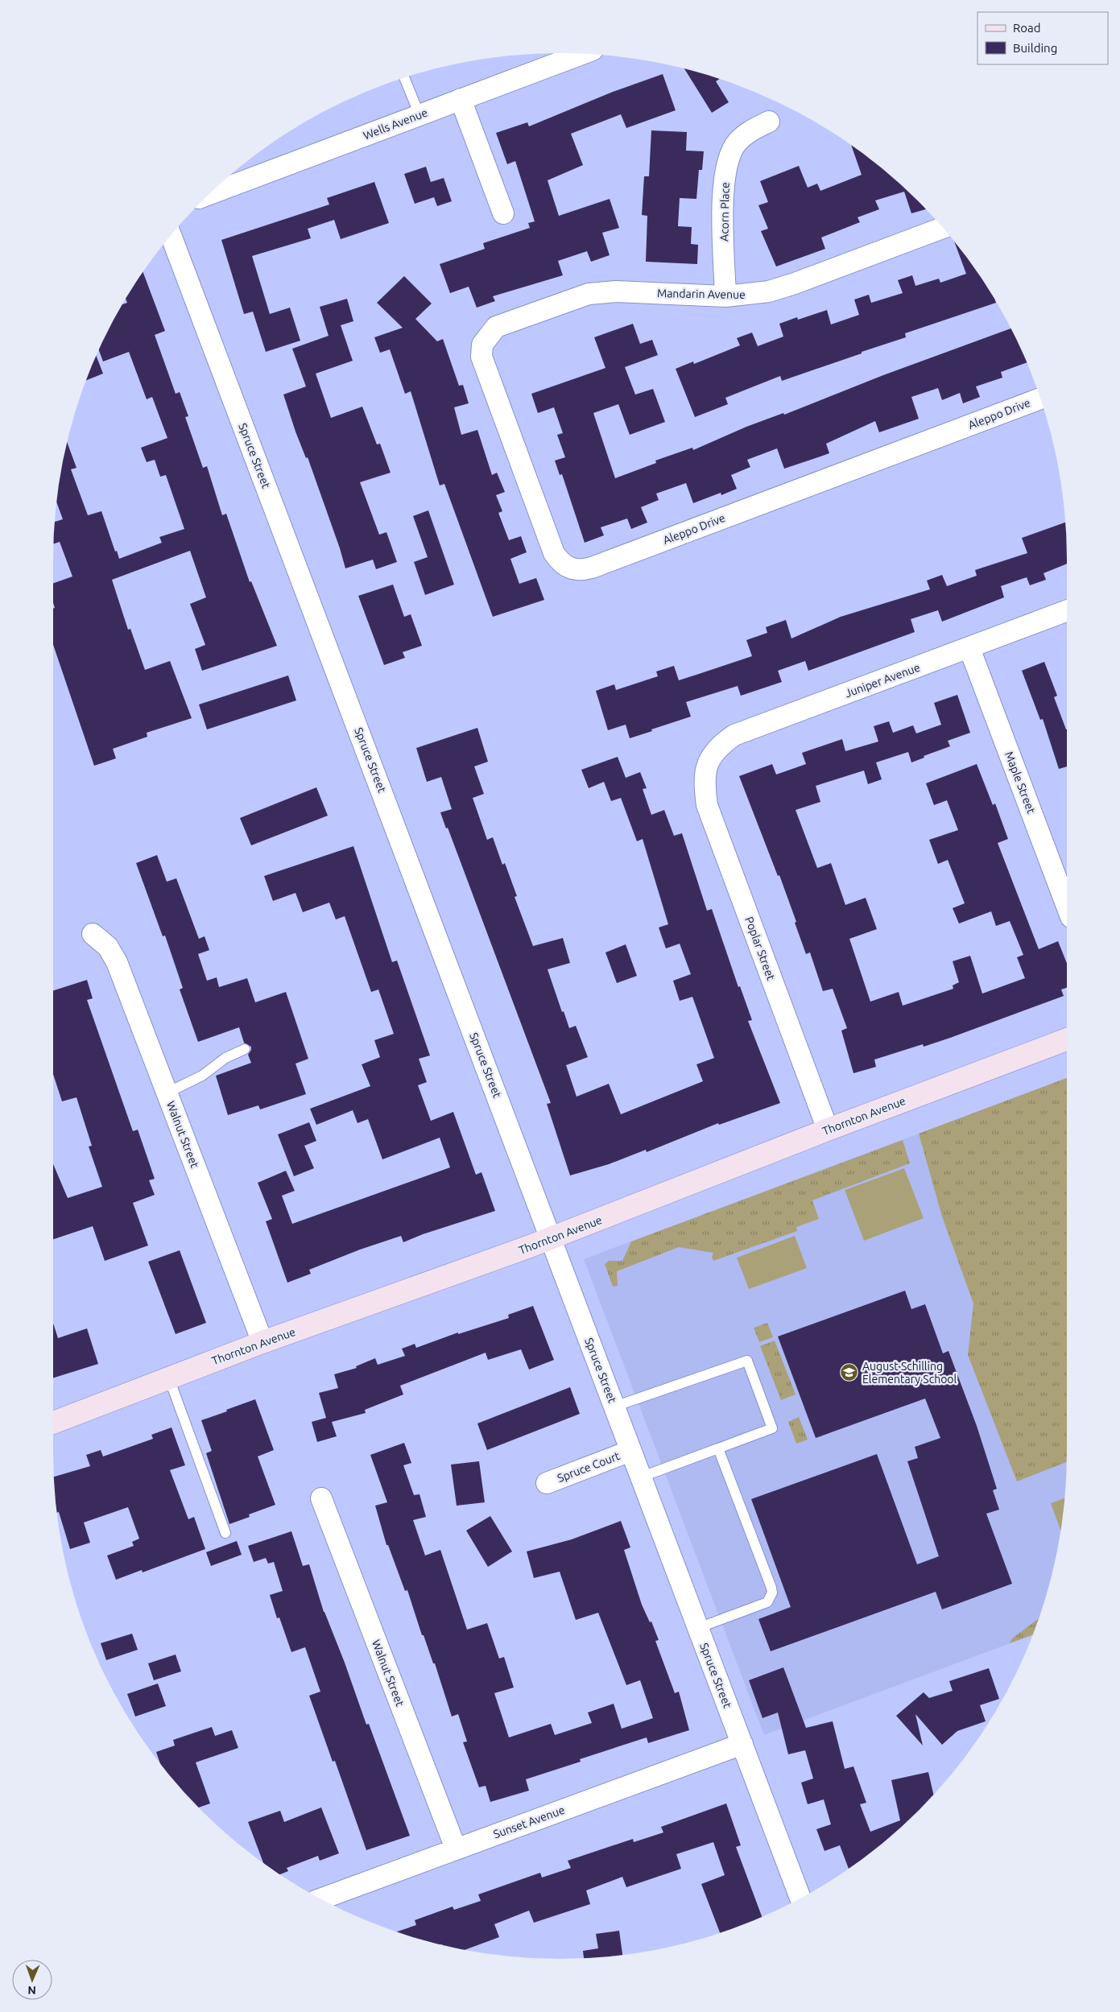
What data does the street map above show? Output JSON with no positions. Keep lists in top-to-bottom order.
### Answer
{
  "streets": {
    "main road": ["Thornton Avenue"],
    "street": [
      "Wells Avenue",
      "Acorn Place",
      "Mandarin Avenue",
      "Aleppo Drive",
      "Spruce Street",
      "Juniper Avenue",
      "Maple Street",
      "Poplar Street",
      "Walnut Street",
      "Spruce Court",
      "Sunset Avenue"
    ]
  },
  "crossings": [
    ["Acorn Place", "Mandarin Avenue"],
    ["Mandarin Avenue", "Aleppo Drive"],
    ["Spruce Street", "Thornton Avenue"],
    ["Spruce Street", "Spruce Court"],
    ["Spruce Street", "Sunset Avenue"],
    ["Juniper Avenue", "Maple Street"],
    ["Juniper Avenue", "Poplar Street"],
    ["Poplar Street", "Thornton Avenue"],
    ["Thornton Avenue", "Walnut Street"],
    ["Walnut Street", "Sunset Avenue"]
  ],
  "places": {
    "school or university": ["August Schilling Elementary School"]
  },
  "legend": ["Road", "Building"],
  "north": "bottom"
}
